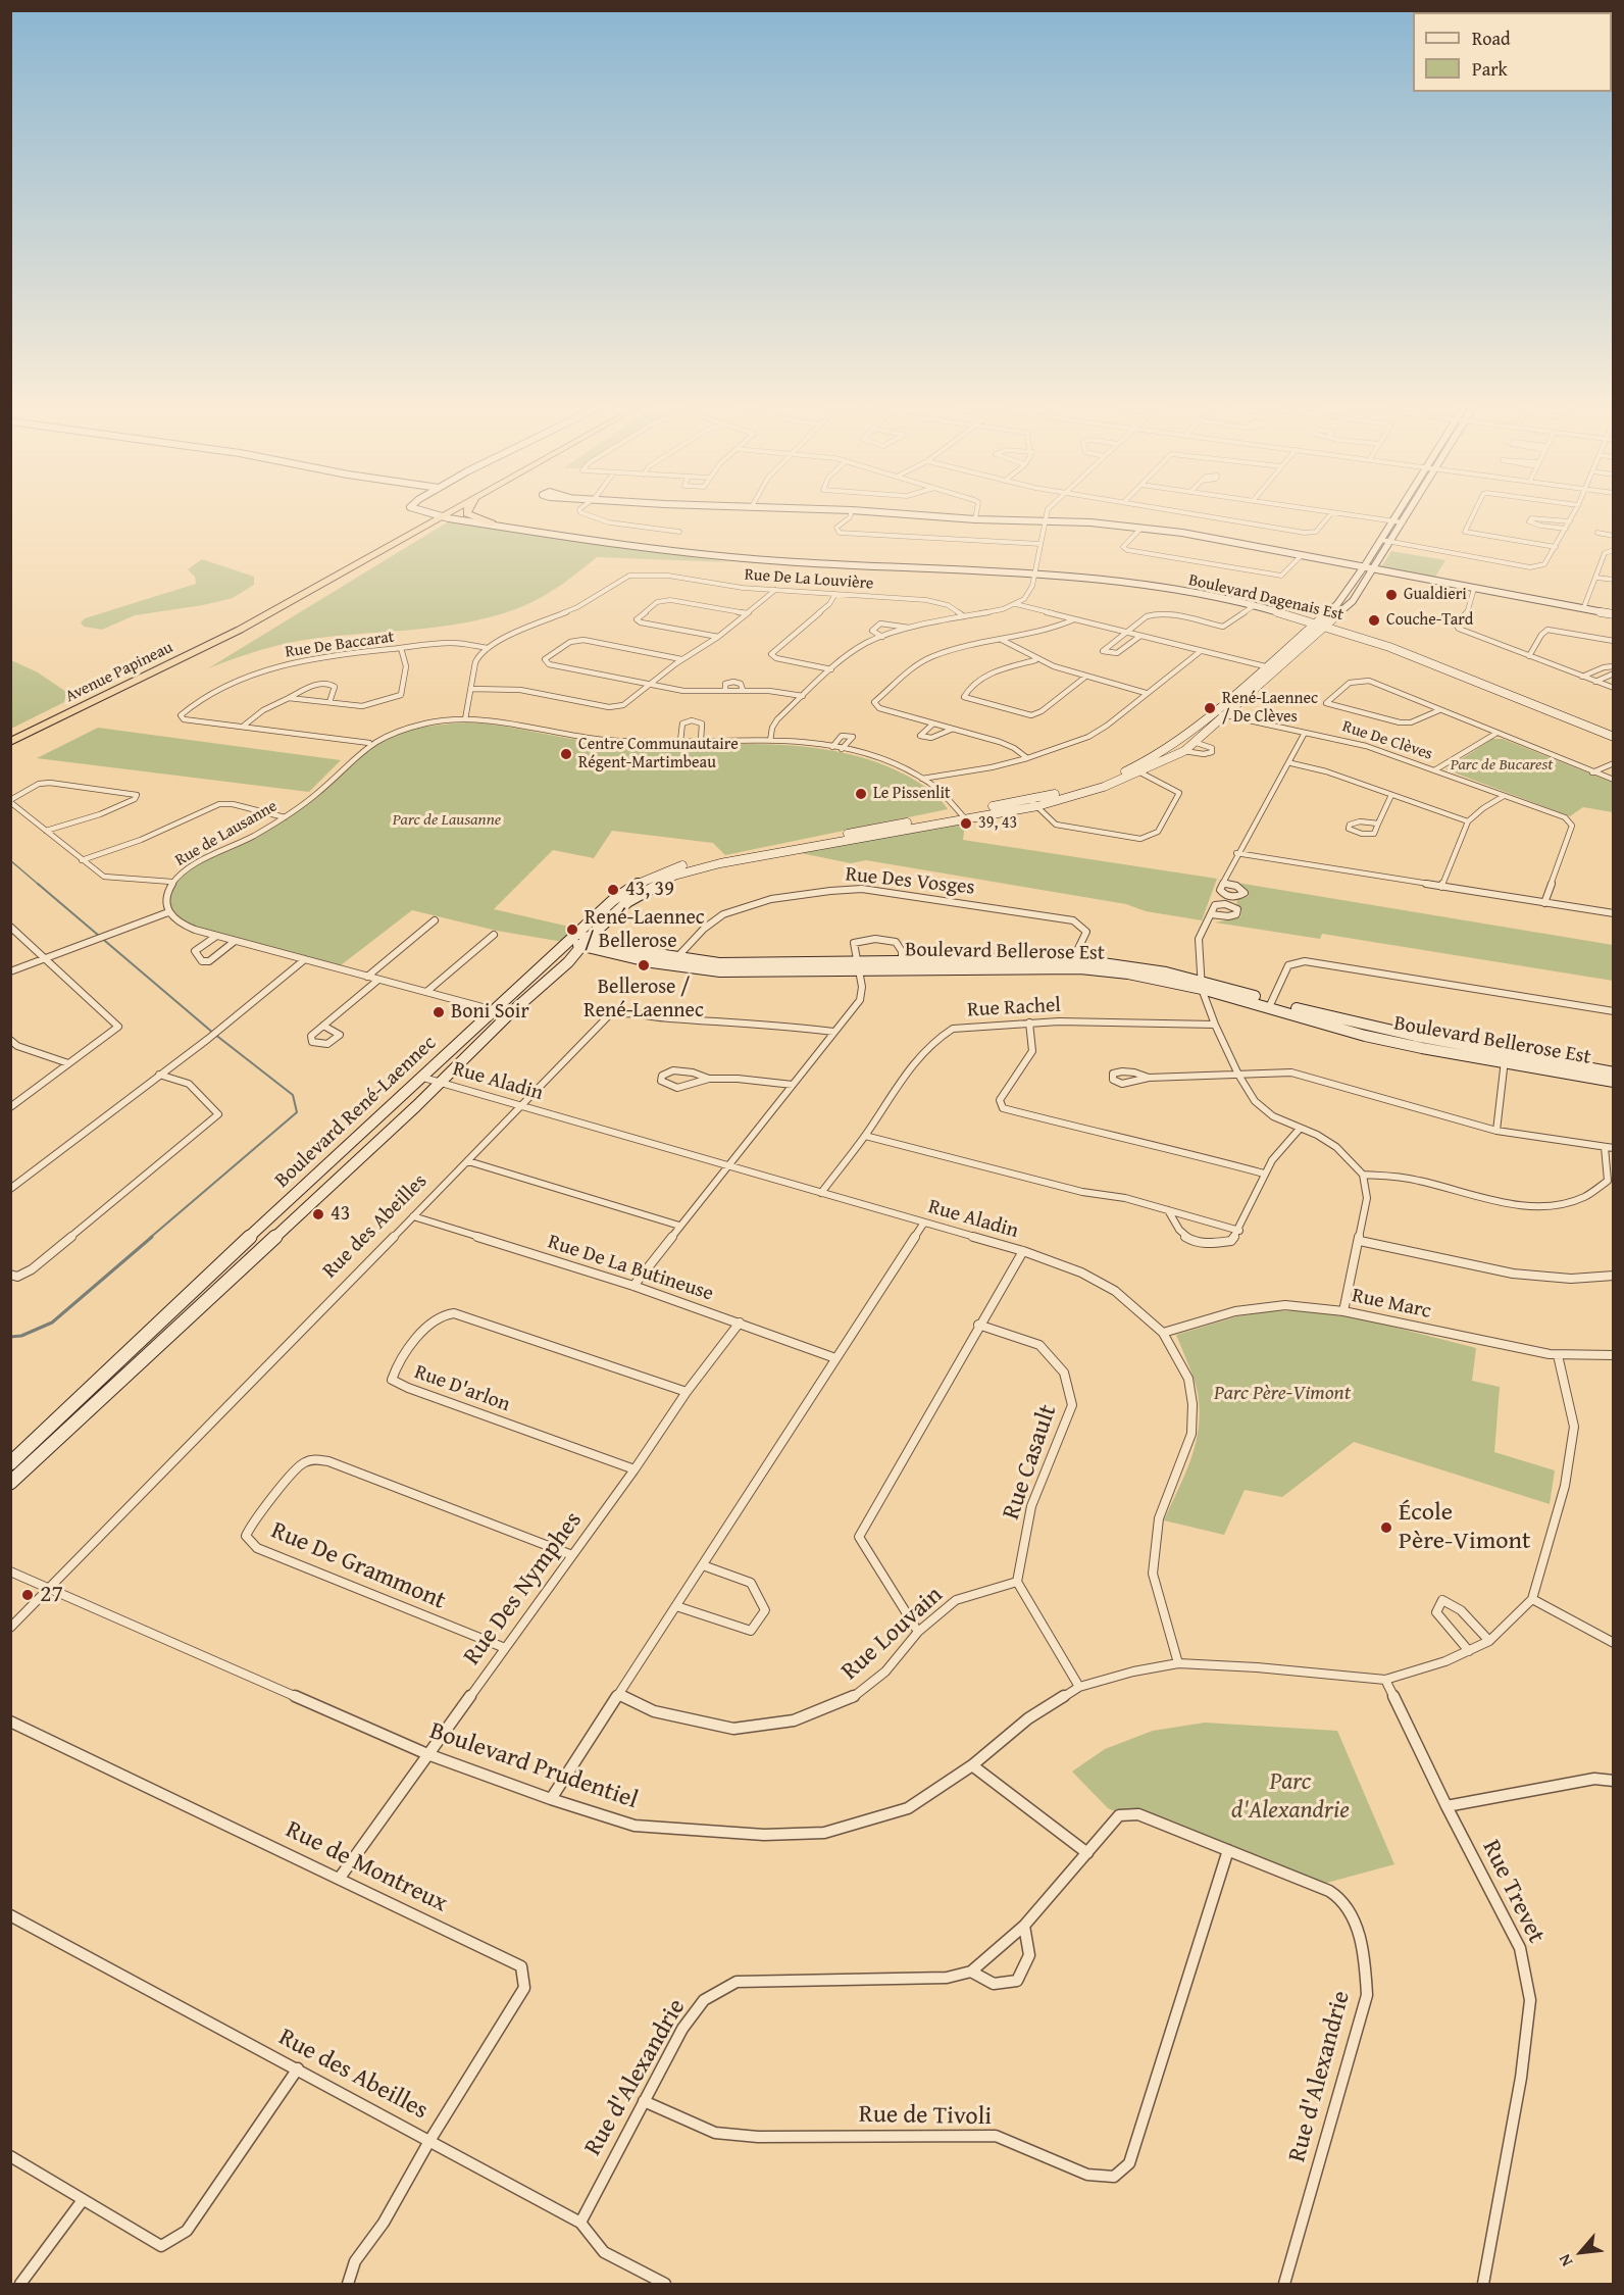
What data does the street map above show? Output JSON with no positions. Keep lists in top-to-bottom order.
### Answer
{
  "streets": {
    "highway": ["Avenue Papineau"],
    "street": [
      "Rue De La Louvière",
      "Boulevard Dagenais Est",
      "Rue De Baccarat",
      "Rue De Clèves",
      "Rue de Lausanne",
      "Rue Des Vosges",
      "Boulevard Bellerose Est",
      "Rue Rachel",
      "Rue Aladin",
      "Boulevard René-Laennec",
      "Rue des Abeilles",
      "Rue De La Butineuse",
      "Rue Marc",
      "Rue D'arlon",
      "Rue Casault",
      "Rue De Grammont",
      "Rue Des Nymphes",
      "Rue Louvain",
      "Boulevard Prudentiel",
      "Rue de Montreux",
      "Rue Trevet",
      "Rue d'Alexandrie",
      "Rue de Tivoli"
    ]
  },
  "crossings": [
    ["Rue De La Louvière", "Rue De Baccarat"],
    ["Boulevard Dagenais Est", "Avenue Papineau"],
    ["Boulevard Dagenais Est", "Boulevard René-Laennec"],
    ["Rue De Baccarat", "Rue de Lausanne"],
    ["Rue De Clèves", "Boulevard René-Laennec"],
    ["Rue de Lausanne", "Boulevard René-Laennec"],
    ["Rue Des Vosges", "Boulevard Bellerose Est"],
    ["Boulevard Bellerose Est", "Boulevard René-Laennec"],
    ["Rue Rachel", "Rue Aladin"],
    ["Rue Aladin", "Boulevard René-Laennec"],
    ["Rue Aladin", "Rue des Abeilles"],
    ["Rue Aladin", "Rue Marc"],
    ["Rue Aladin", "Boulevard Prudentiel"],
    ["Rue des Abeilles", "Rue De La Butineuse"],
    ["Rue des Abeilles", "Boulevard Prudentiel"],
    ["Rue des Abeilles", "Rue de Montreux"],
    ["Rue des Abeilles", "Rue d'Alexandrie"],
    ["Rue De La Butineuse", "Rue Des Nymphes"],
    ["Rue Marc", "Boulevard Prudentiel"],
    ["Rue D'arlon", "Rue Des Nymphes"],
    ["Rue Casault", "Rue Louvain"],
    ["Rue De Grammont", "Rue Des Nymphes"],
    ["Rue Des Nymphes", "Boulevard Prudentiel"],
    ["Rue Des Nymphes", "Rue de Montreux"],
    ["Boulevard Prudentiel", "Rue Trevet"],
    ["Rue d'Alexandrie", "Rue de Tivoli"]
  ],
  "parks": [
    "Parc de Bucarest",
    "Parc de Lausanne",
    "Parc Père-Vimont",
    "Parc d'Alexandrie"
  ],
  "places": [
    "Gualdieri",
    "Couche-Tard",
    "René-Laennec / De Clèves",
    "Centre Communautaire Régent-Martimbeau",
    "Le Pissenlit",
    "39, 43",
    "43, 39",
    "René-Laennec / Bellerose",
    "Bellerose / René-Laennec",
    "Boni Soir",
    "43",
    "École Père-Vimont",
    "27"
  ],
  "legend": ["Road", "Park"],
  "north": "bottom left"
}
